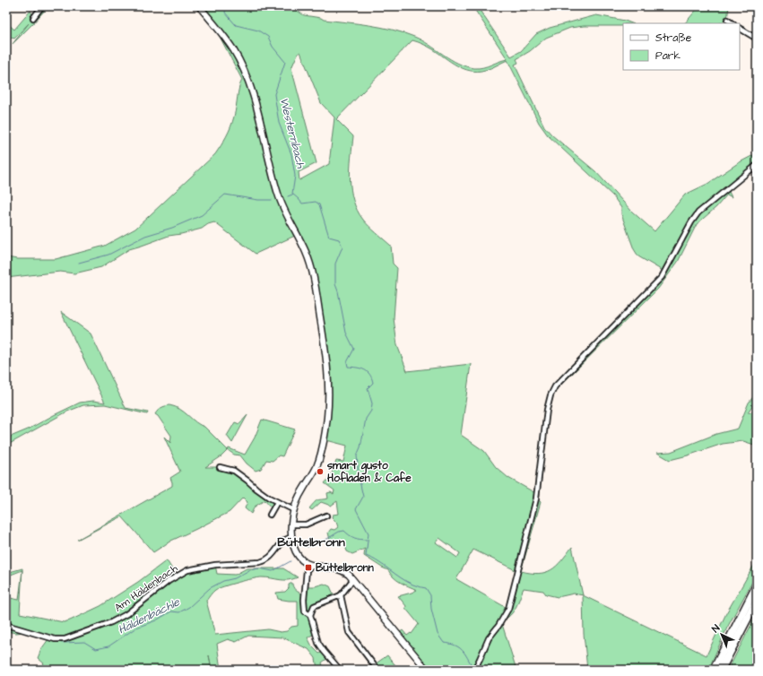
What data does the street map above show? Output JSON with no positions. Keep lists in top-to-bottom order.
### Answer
{
  "streets": {
    "street": ["Am Häldenbach"]
  },
  "districts": ["Büttelbronn"],
  "water": ["Westernbach", "Häldenbächle"],
  "places": {
    "other": ["smart gusto Hofladen & Cafe"],
    "transit": ["Büttelbronn"]
  },
  "legend": ["Straße", "Park"],
  "north": "top left"
}
